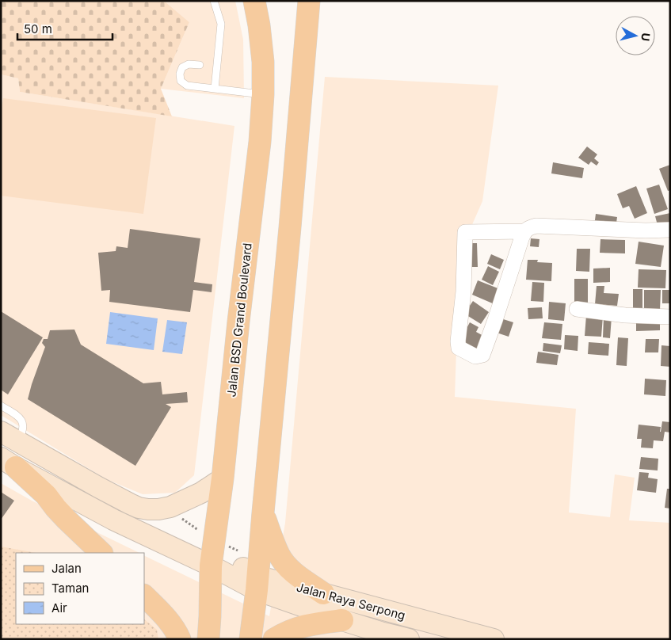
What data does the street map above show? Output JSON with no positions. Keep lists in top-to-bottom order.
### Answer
{
  "streets": {
    "main road": ["Jalan BSD Grand Boulevard", "Jalan Raya Serpong"]
  },
  "legend": ["Jalan", "Taman", "Air"],
  "scale_bar": "50 m",
  "north": "right"
}
